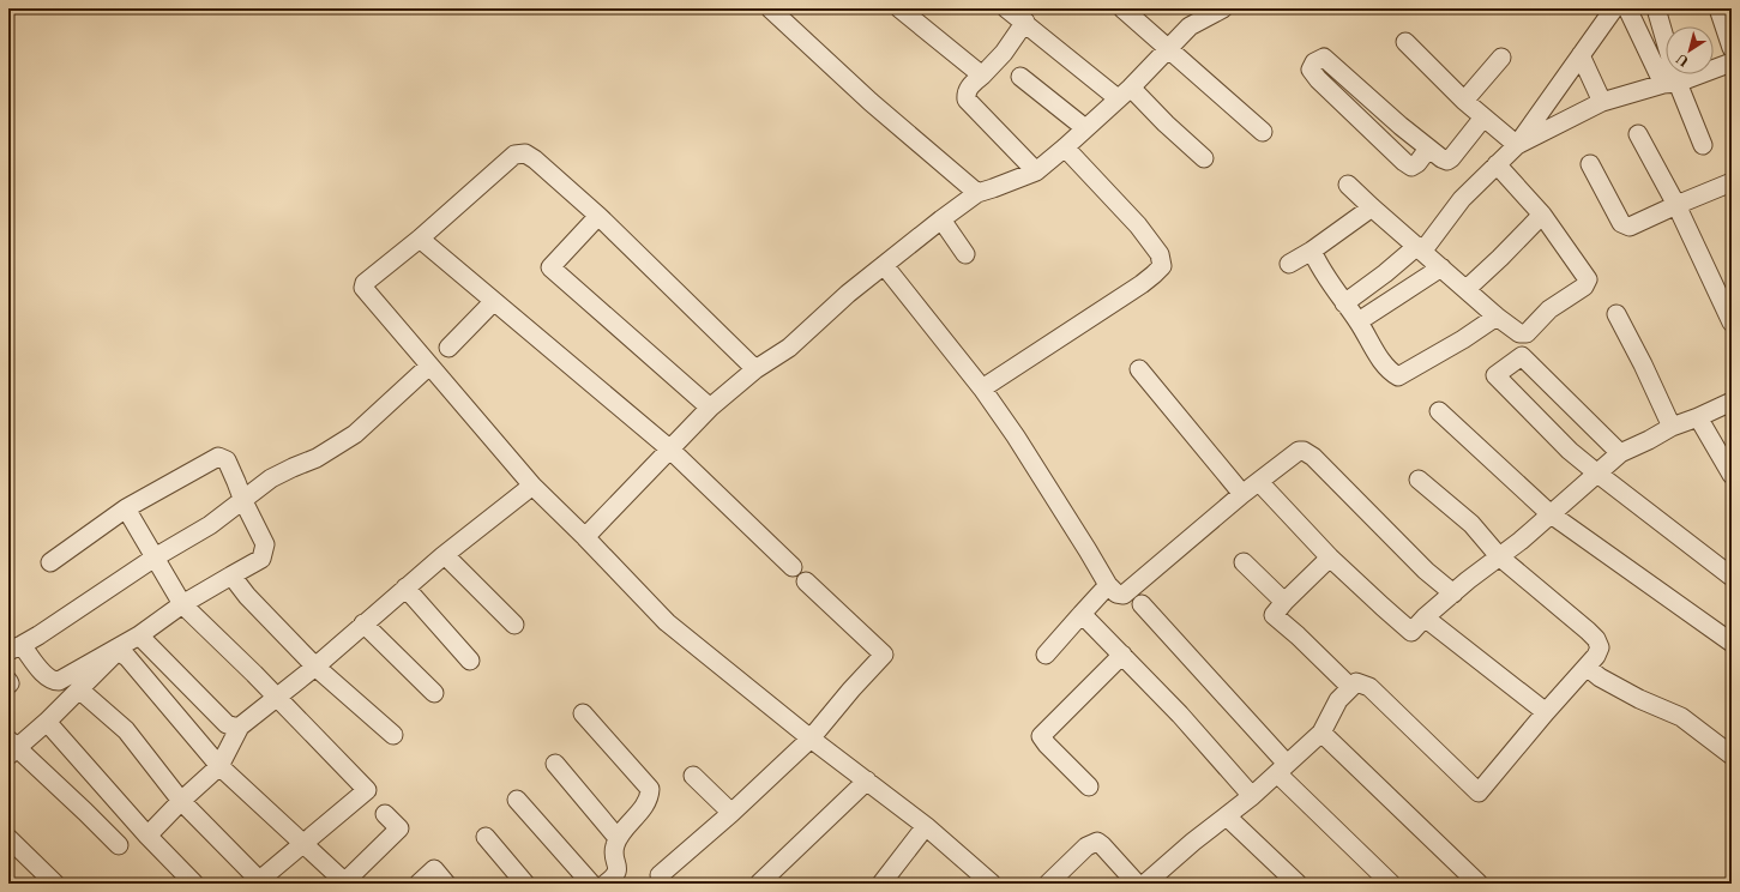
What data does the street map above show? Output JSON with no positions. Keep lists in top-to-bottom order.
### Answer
{
  "north": "bottom left"
}
